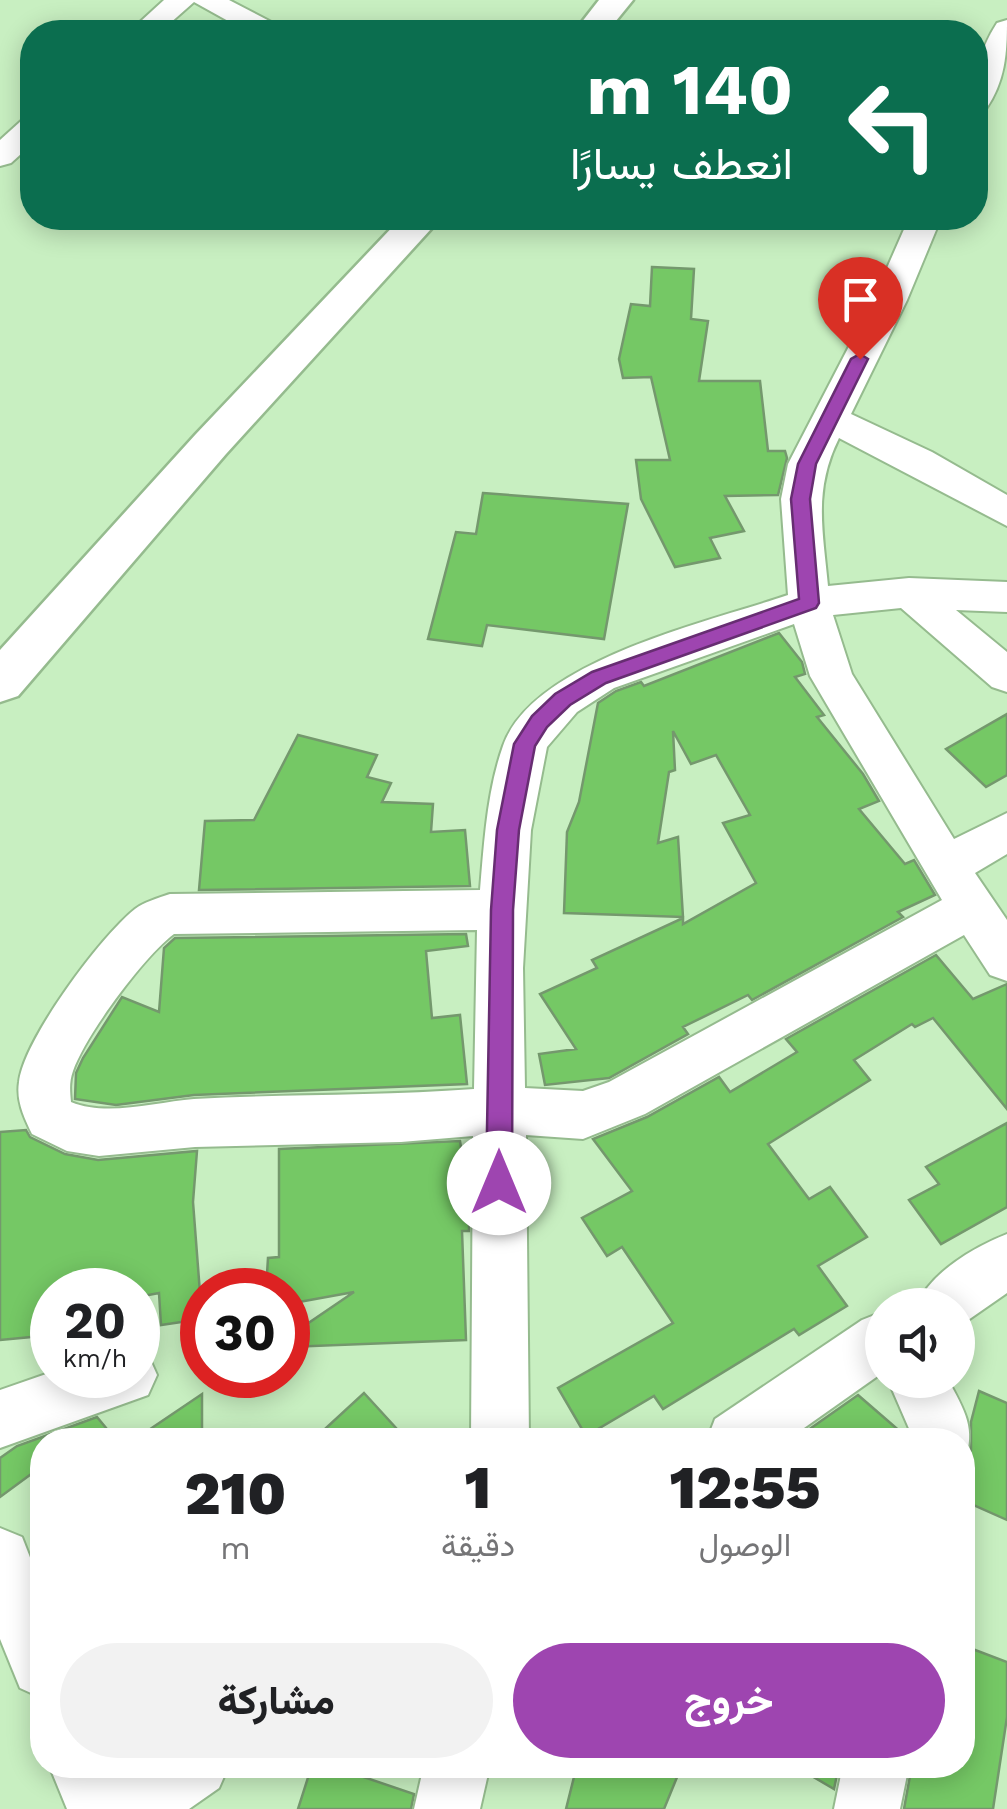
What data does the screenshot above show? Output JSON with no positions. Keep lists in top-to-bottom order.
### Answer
{
  "page": {
    "turn": ["140 m", "انعطف يسارًا"],
    "speed": "20 km/h",
    "limit": "30",
    "eta": [
      "12:55",
      "الوصول",
      "1",
      "دقيقة",
      "210",
      "m"
    ],
    "buttons": ["خروج", "مشاركة"]
  }
}
